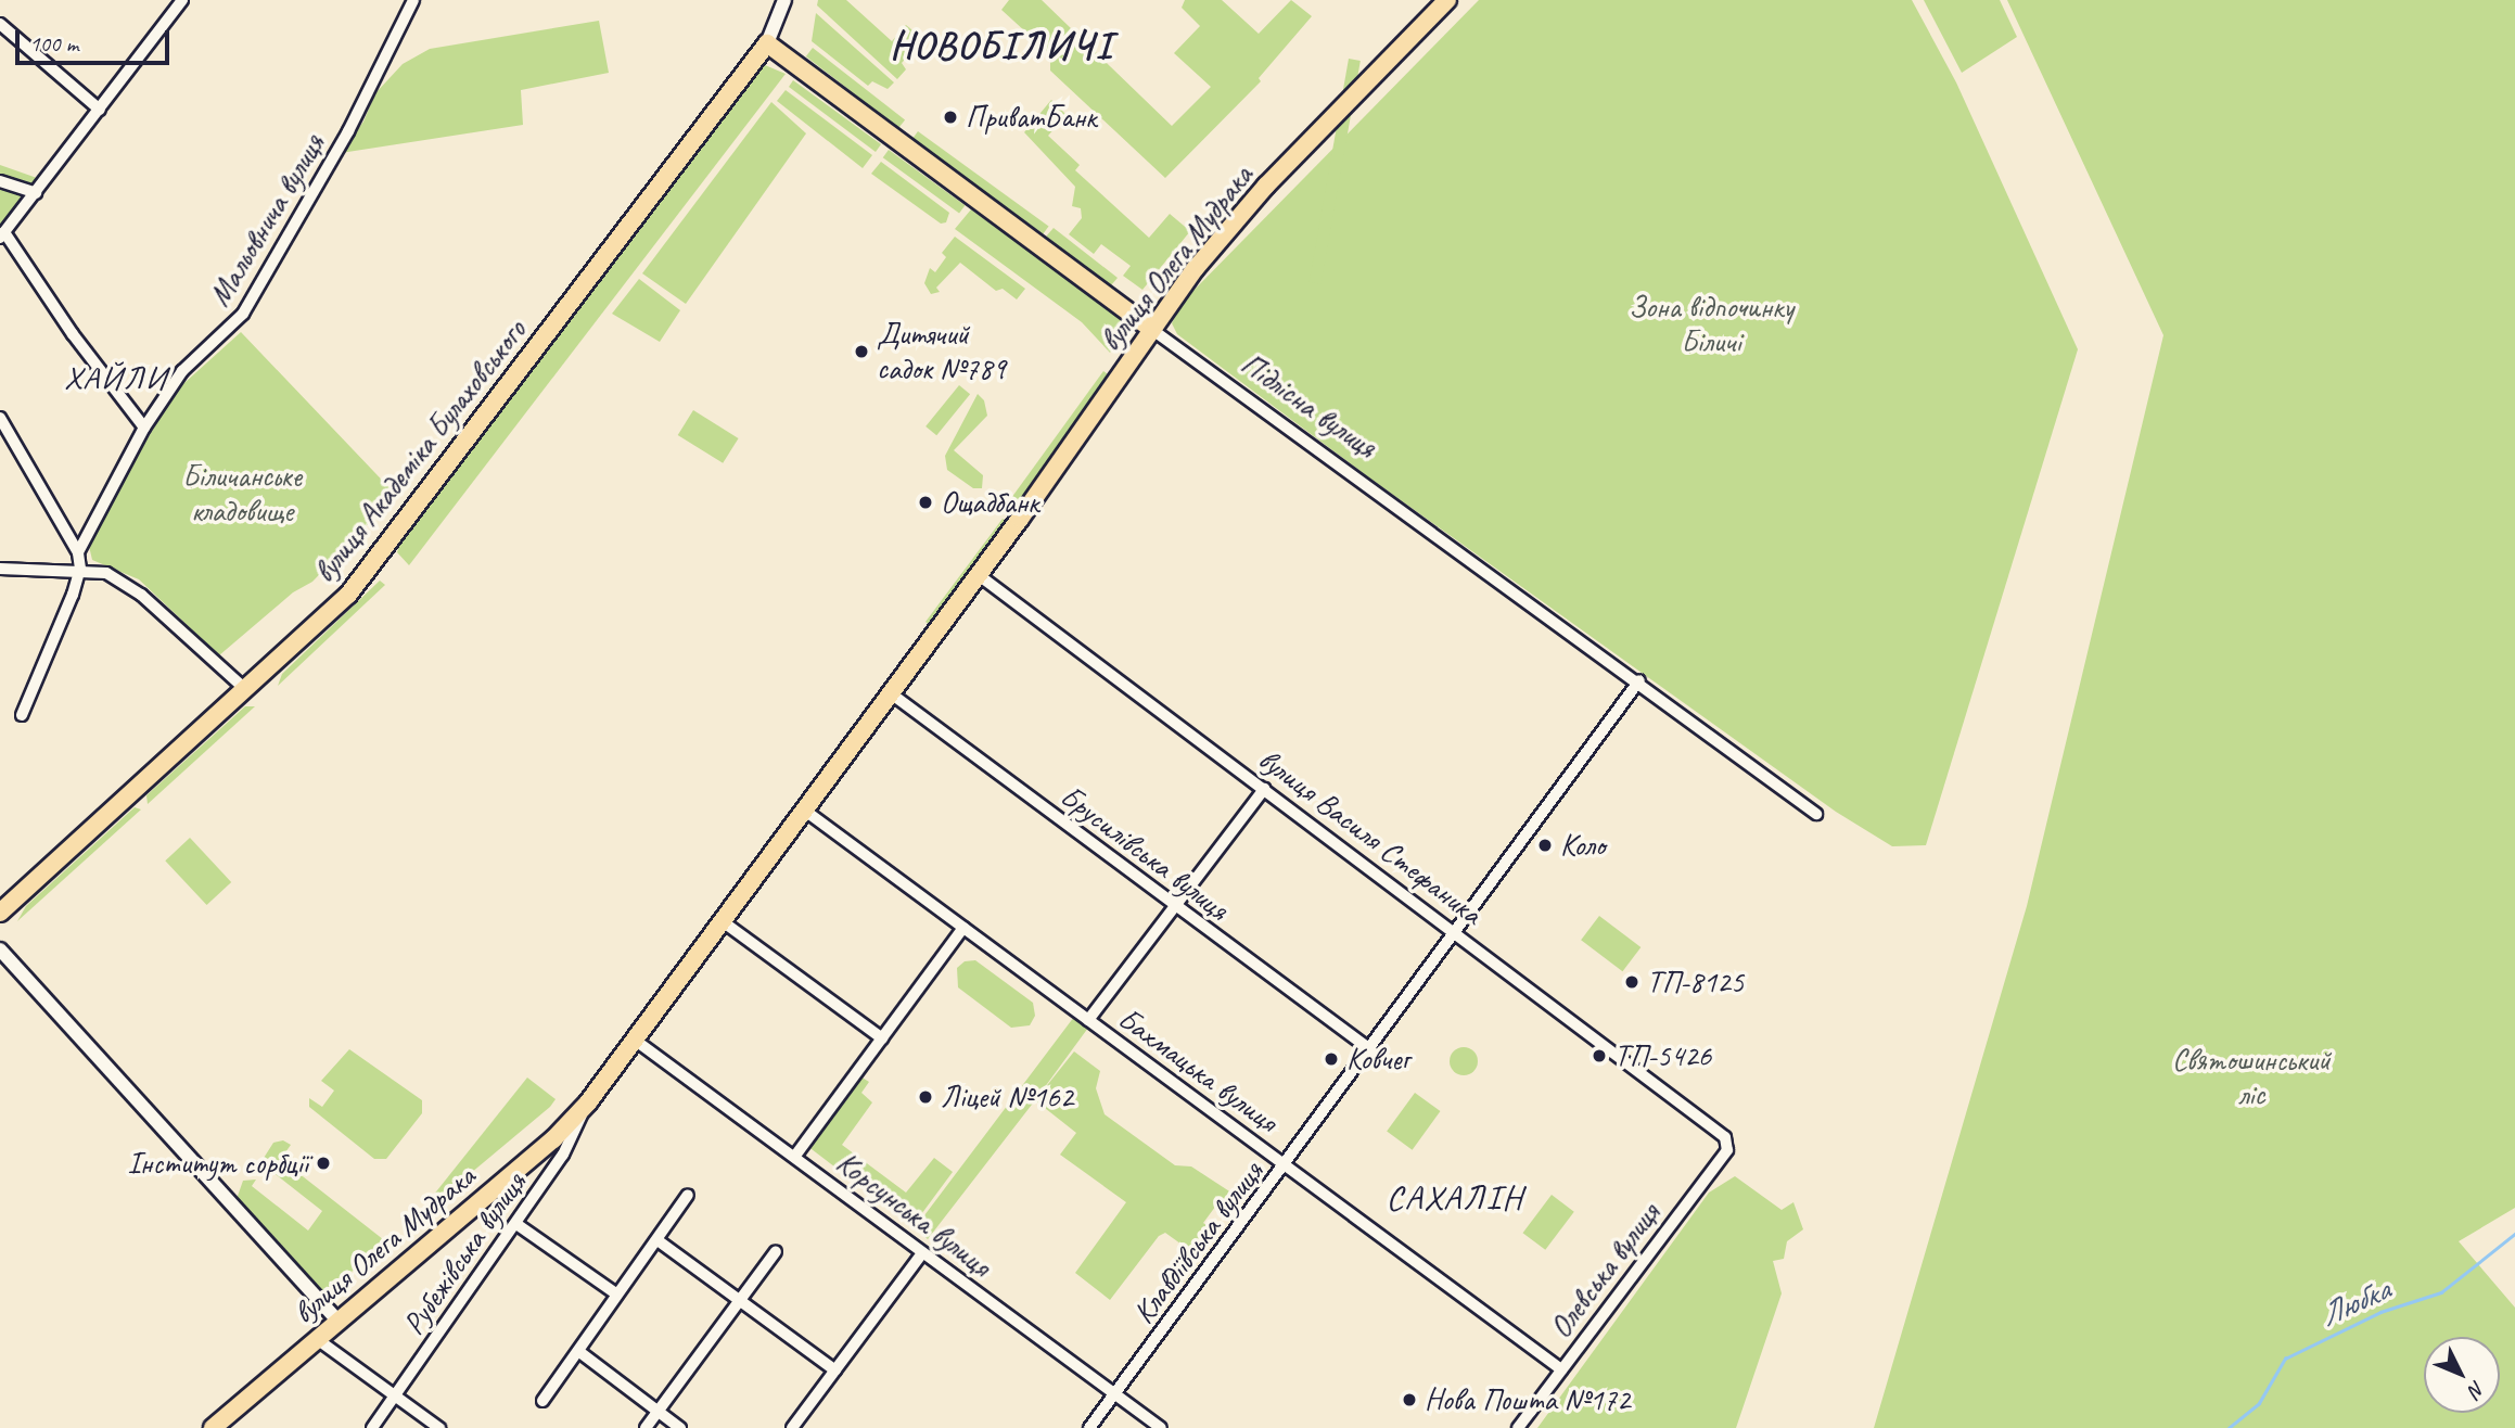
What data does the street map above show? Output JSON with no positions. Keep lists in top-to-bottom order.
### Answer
{
  "streets": {
    "main road": ["вулиця Олега Мудрака", "Підлісна вулиця", "вулиця Академіка Булаховського"],
    "street": [
      "Мальовнича вулиця",
      "вулиця Василя Стефаника",
      "Брусилівська вулиця",
      "Бахмацька вулиця",
      "Корсунська вулиця",
      "Клавдіївська вулиця",
      "Рубежівська вулиця",
      "Олевська вулиця"
    ]
  },
  "crossings": [
    ["вулиця Олега Мудрака", "Підлісна вулиця"],
    ["вулиця Олега Мудрака", "вулиця Василя Стефаника"],
    ["вулиця Олега Мудрака", "Брусилівська вулиця"],
    ["вулиця Олега Мудрака", "Бахмацька вулиця"],
    ["вулиця Олега Мудрака", "Корсунська вулиця"],
    ["вулиця Олега Мудрака", "Рубежівська вулиця"],
    ["Підлісна вулиця", "вулиця Академіка Булаховського"],
    ["Підлісна вулиця", "Клавдіївська вулиця"],
    ["вулиця Василя Стефаника", "Клавдіївська вулиця"],
    ["вулиця Василя Стефаника", "Олевська вулиця"],
    ["Брусилівська вулиця", "Клавдіївська вулиця"],
    ["Бахмацька вулиця", "Клавдіївська вулиця"],
    ["Бахмацька вулиця", "Олевська вулиця"],
    ["Корсунська вулиця", "Клавдіївська вулиця"]
  ],
  "districts": ["НОВОБІЛИЧІ", "ХАЙЛИ", "САХАЛІН"],
  "water": ["Любка"],
  "parks": ["Зона відпочинку Біличі", "Біличанське кладовище", "Святошинський ліс"],
  "places": [
    "ПриватБанк",
    "Дитячий садок №789",
    "Ощадбанк",
    "Коло",
    "ТП-8125",
    "ТП-5426",
    "Ковчег",
    "Ліцей №162",
    "Інститут сорбції",
    "Нова Пошта №172"
  ],
  "scale_bar": "100 m",
  "north": "bottom right"
}
